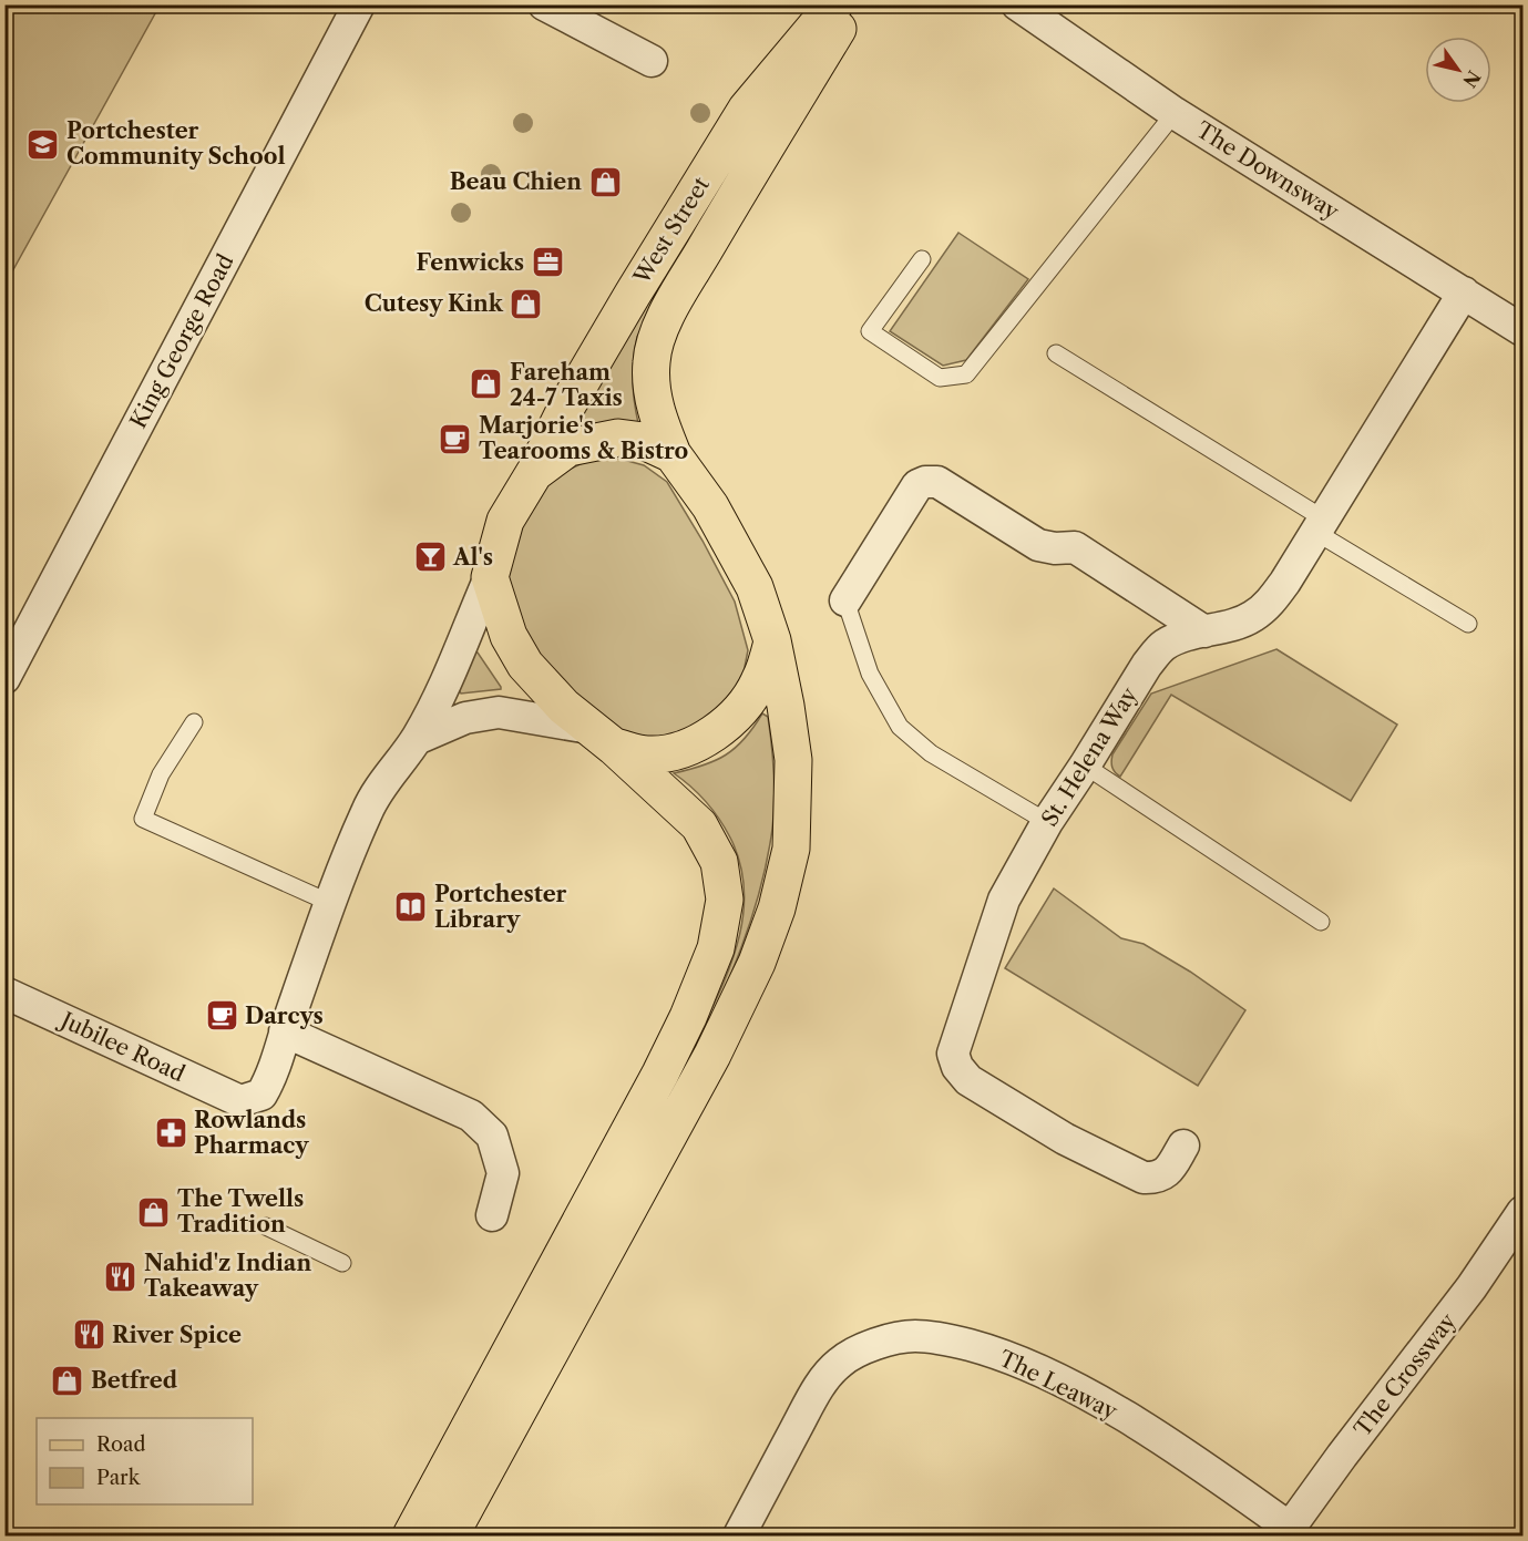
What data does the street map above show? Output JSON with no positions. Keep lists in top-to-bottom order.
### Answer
{
  "streets": {
    "main road": ["West Street"],
    "street": [
      "The Downsway",
      "King George Road",
      "St. Helena Way",
      "Jubilee Road",
      "The Crossway",
      "The Leaway"
    ]
  },
  "crossings": [
    ["The Downsway", "St. Helena Way"],
    ["The Crossway", "The Leaway"]
  ],
  "places": {
    "school or university": ["Portchester Community School"],
    "shop": [
      "Beau Chien",
      "Cutesy Kink",
      "Fareham 24-7 Taxis",
      "The Twells Tradition",
      "Betfred"
    ],
    "office": ["Fenwicks"],
    "cafe": ["Marjorie's Tearooms & Bistro", "Darcys"],
    "bar": ["Al's"],
    "library": ["Portchester Library"],
    "pharmacy": ["Rowlands Pharmacy"],
    "restaurant": ["Nahid'z Indian Takeaway", "River Spice"]
  },
  "legend": ["Road", "Park"],
  "north": "bottom right"
}
